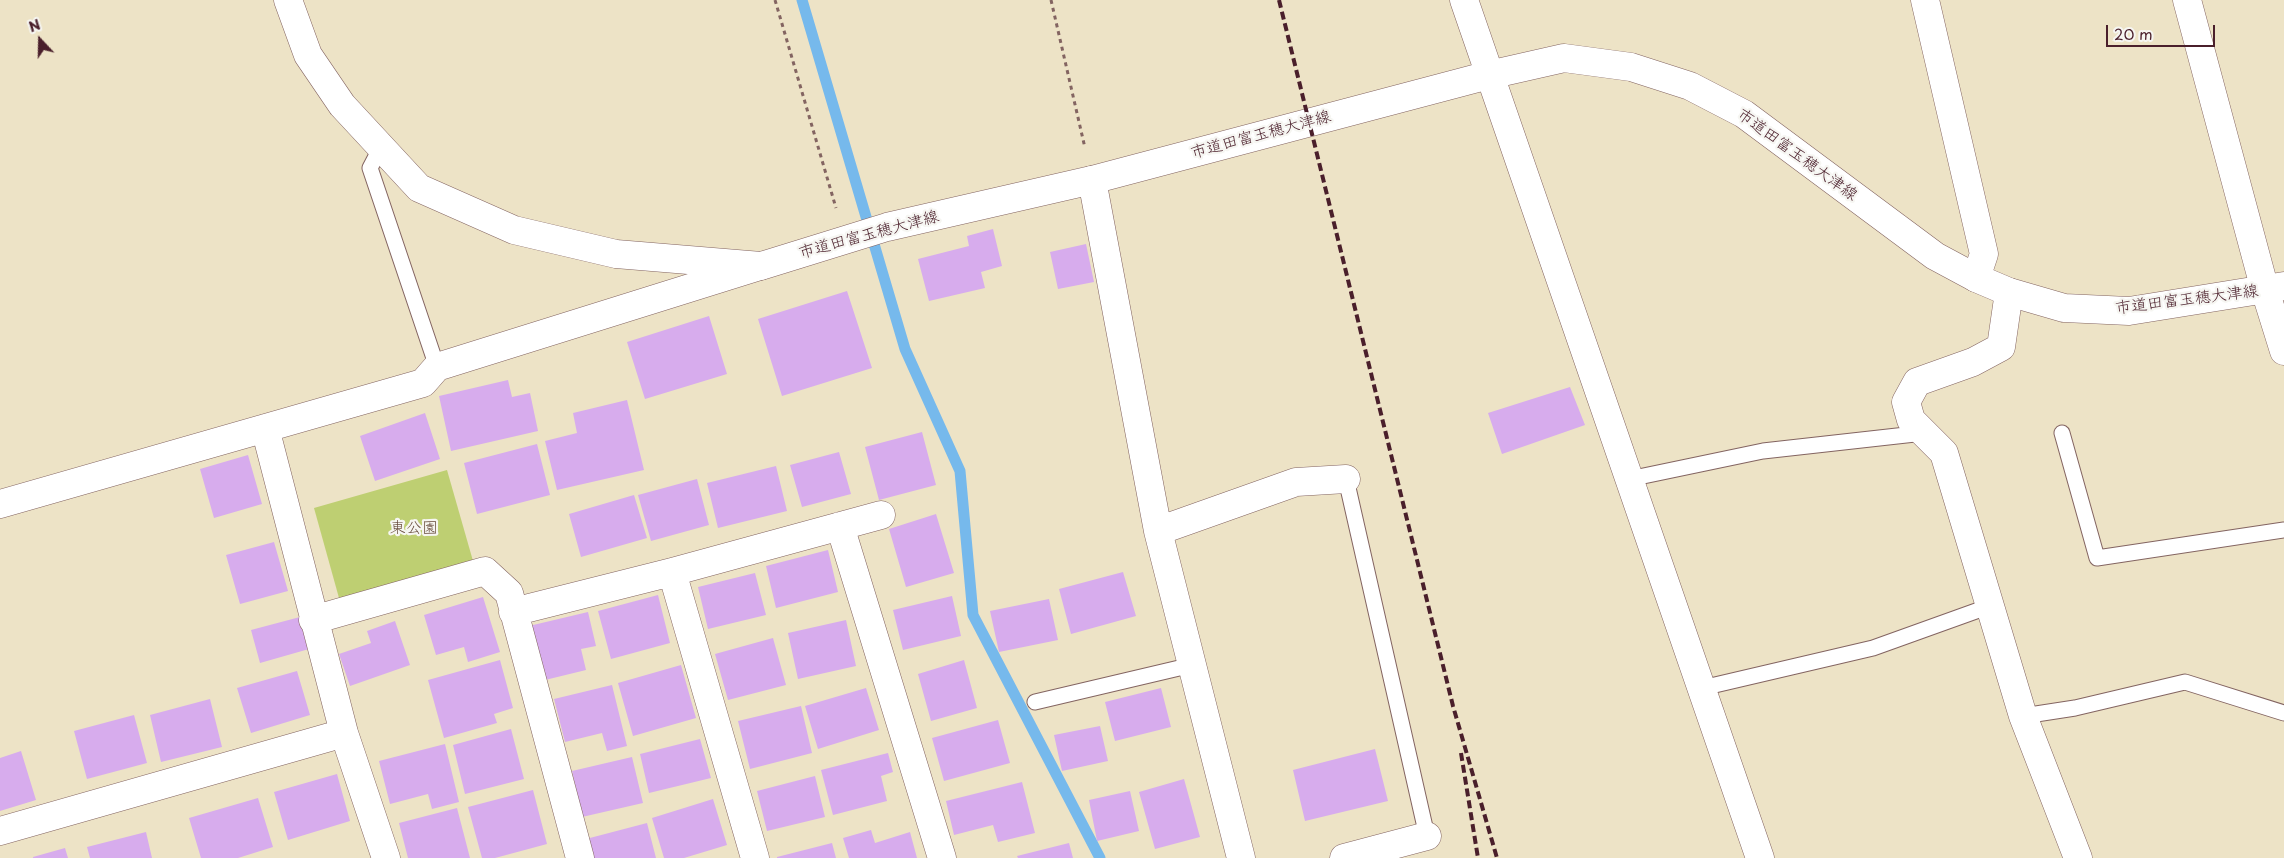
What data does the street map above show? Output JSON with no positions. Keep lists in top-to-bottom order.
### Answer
{
  "streets": {
    "street": ["市道田富玉穂大津線"]
  },
  "parks": ["東公園"],
  "scale_bar": "20 m",
  "north": "top"
}
